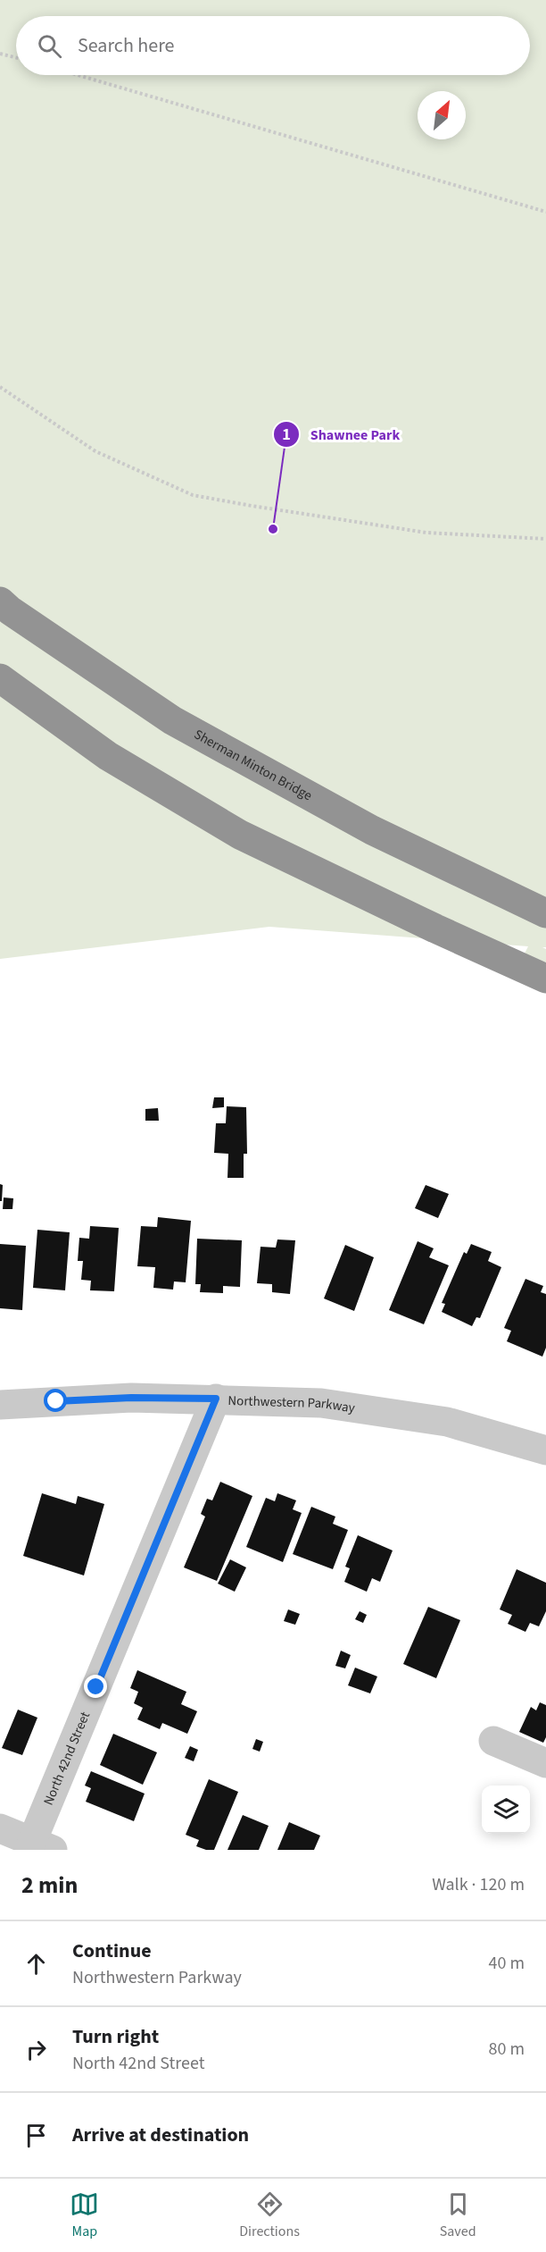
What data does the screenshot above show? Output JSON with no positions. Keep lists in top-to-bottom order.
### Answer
{
  "streets": {
    "highway": ["Sherman Minton Bridge"],
    "street": ["Northwestern Parkway", "North 42nd Street"]
  },
  "crossings": [
    ["Northwestern Parkway", "North 42nd Street"]
  ],
  "places": ["Shawnee Park"],
  "north": "top right",
  "page": {
    "search": "Search here",
    "heading": ["2 min", "Walk · 120 m"],
    "list": [
      ["Continue", "Northwestern Parkway", "40 m"],
      ["Turn right", "North 42nd Street", "80 m"],
      "Arrive at destination"
    ],
    "nav": ["Map", "Directions", "Saved"]
  }
}
